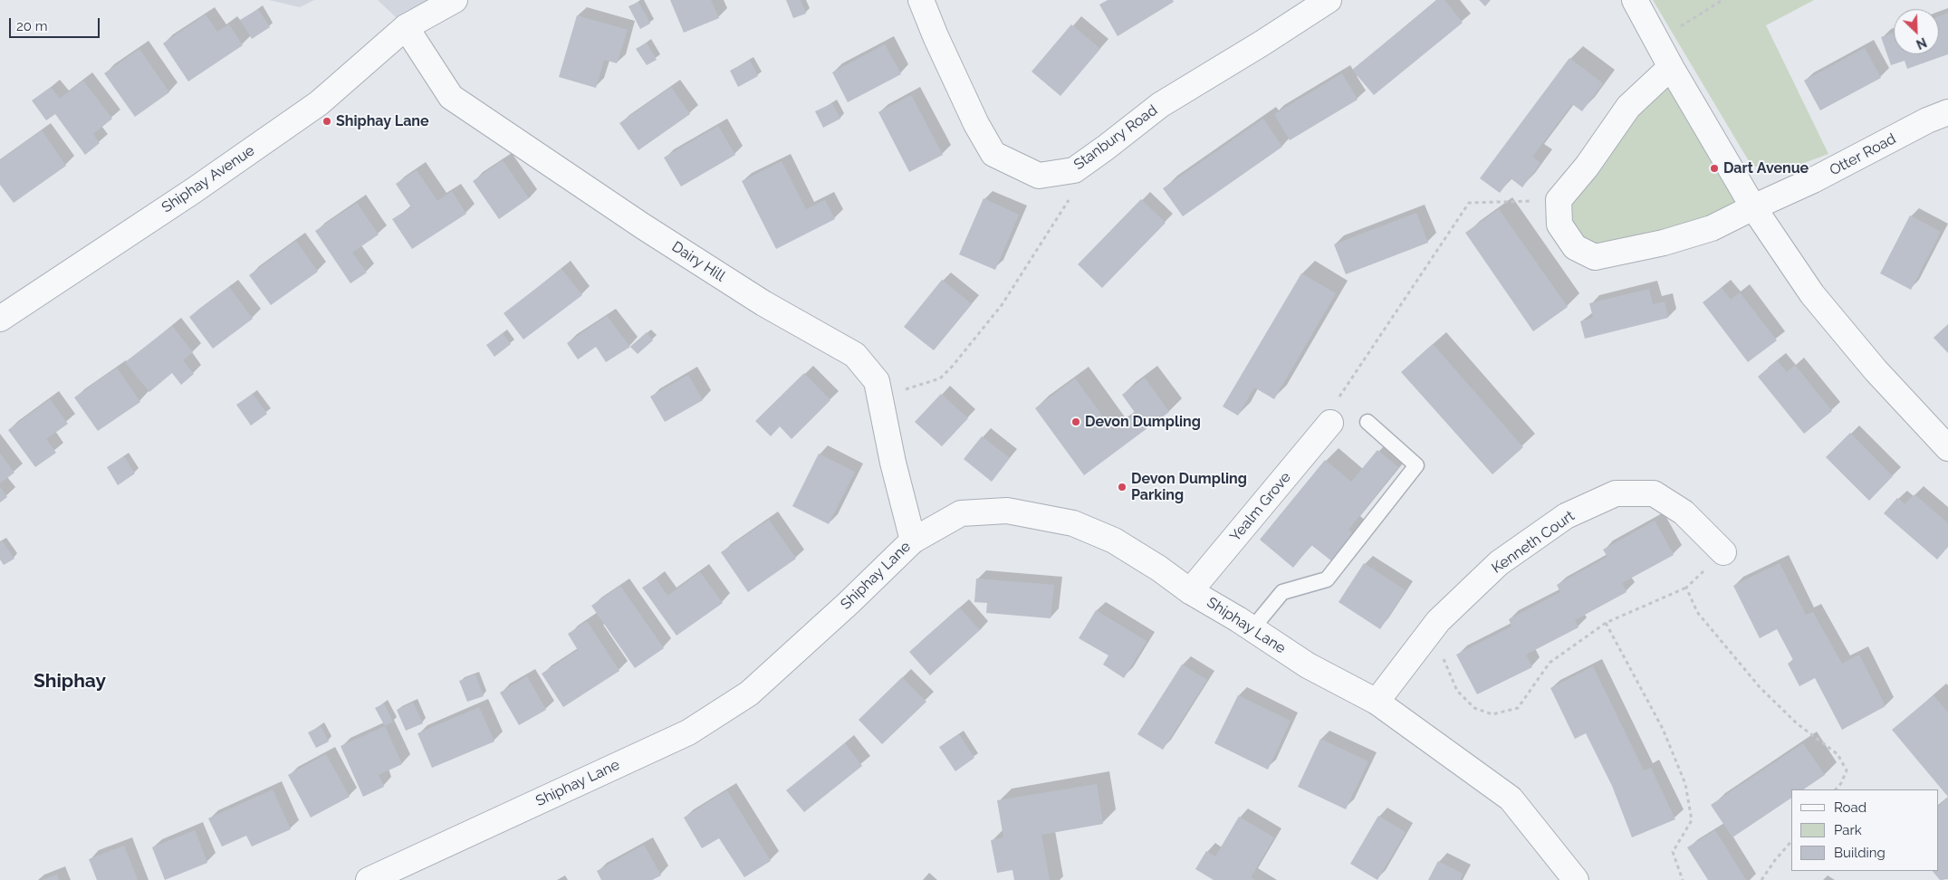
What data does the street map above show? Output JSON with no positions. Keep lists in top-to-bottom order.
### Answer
{
  "streets": {
    "street": [
      "Stanbury Road",
      "Otter Road",
      "Shiphay Avenue",
      "Dairy Hill",
      "Yealm Grove",
      "Kenneth Court",
      "Shiphay Lane"
    ]
  },
  "crossings": [
    ["Shiphay Avenue", "Dairy Hill"],
    ["Dairy Hill", "Shiphay Lane"],
    ["Yealm Grove", "Shiphay Lane"],
    ["Kenneth Court", "Shiphay Lane"]
  ],
  "districts": ["Shiphay"],
  "places": [
    "Shiphay Lane",
    "Dart Avenue",
    "Devon Dumpling",
    "Devon Dumpling Parking"
  ],
  "legend": ["Road", "Park", "Building"],
  "scale_bar": "20 m",
  "north": "bottom right"
}
